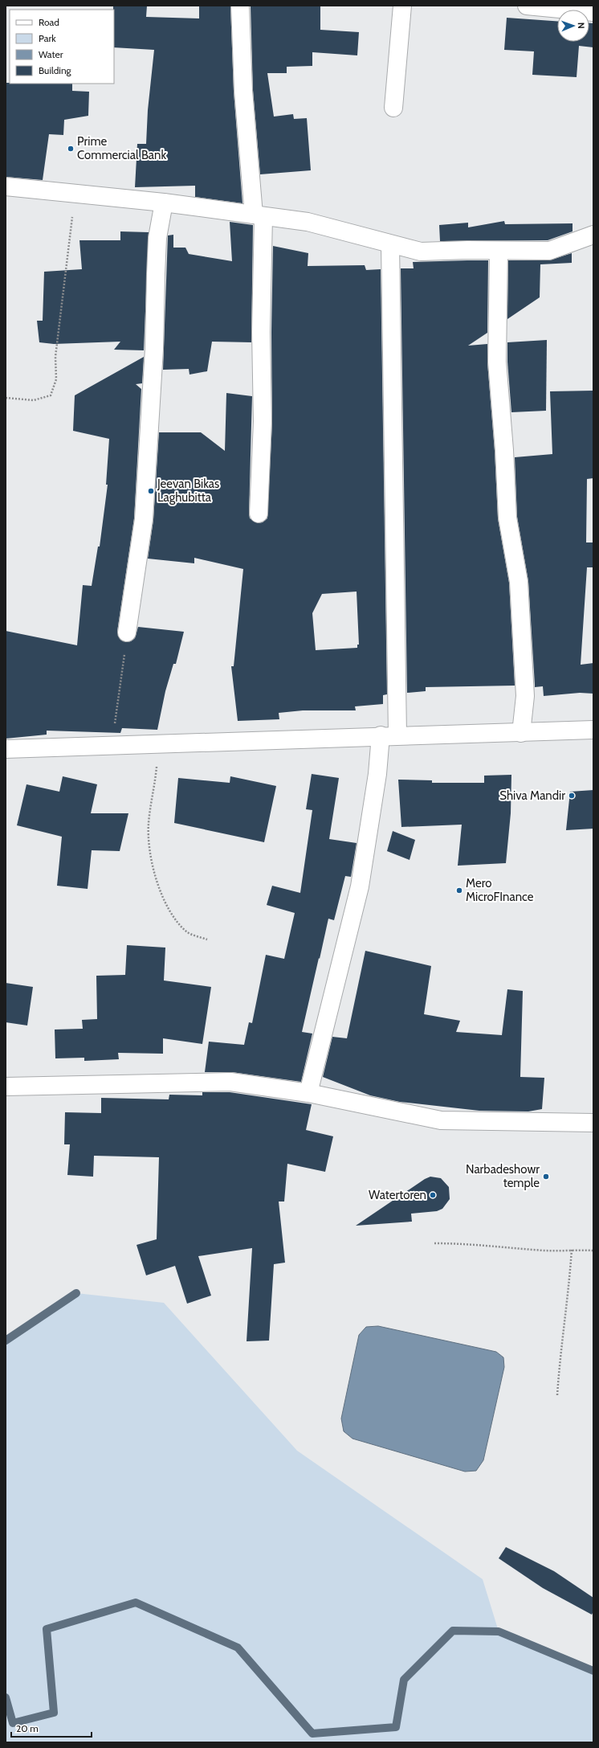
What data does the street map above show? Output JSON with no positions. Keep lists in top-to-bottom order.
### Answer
{
  "places": [
    "Prime Commercial Bank",
    "Jeevan Bikas Laghubitta",
    "Shiva Mandir",
    "Mero MicroFInance",
    "Narbadeshowr temple",
    "Watertoren"
  ],
  "legend": [
    "Road",
    "Park",
    "Water",
    "Building"
  ],
  "scale_bar": "20 m",
  "north": "right"
}
